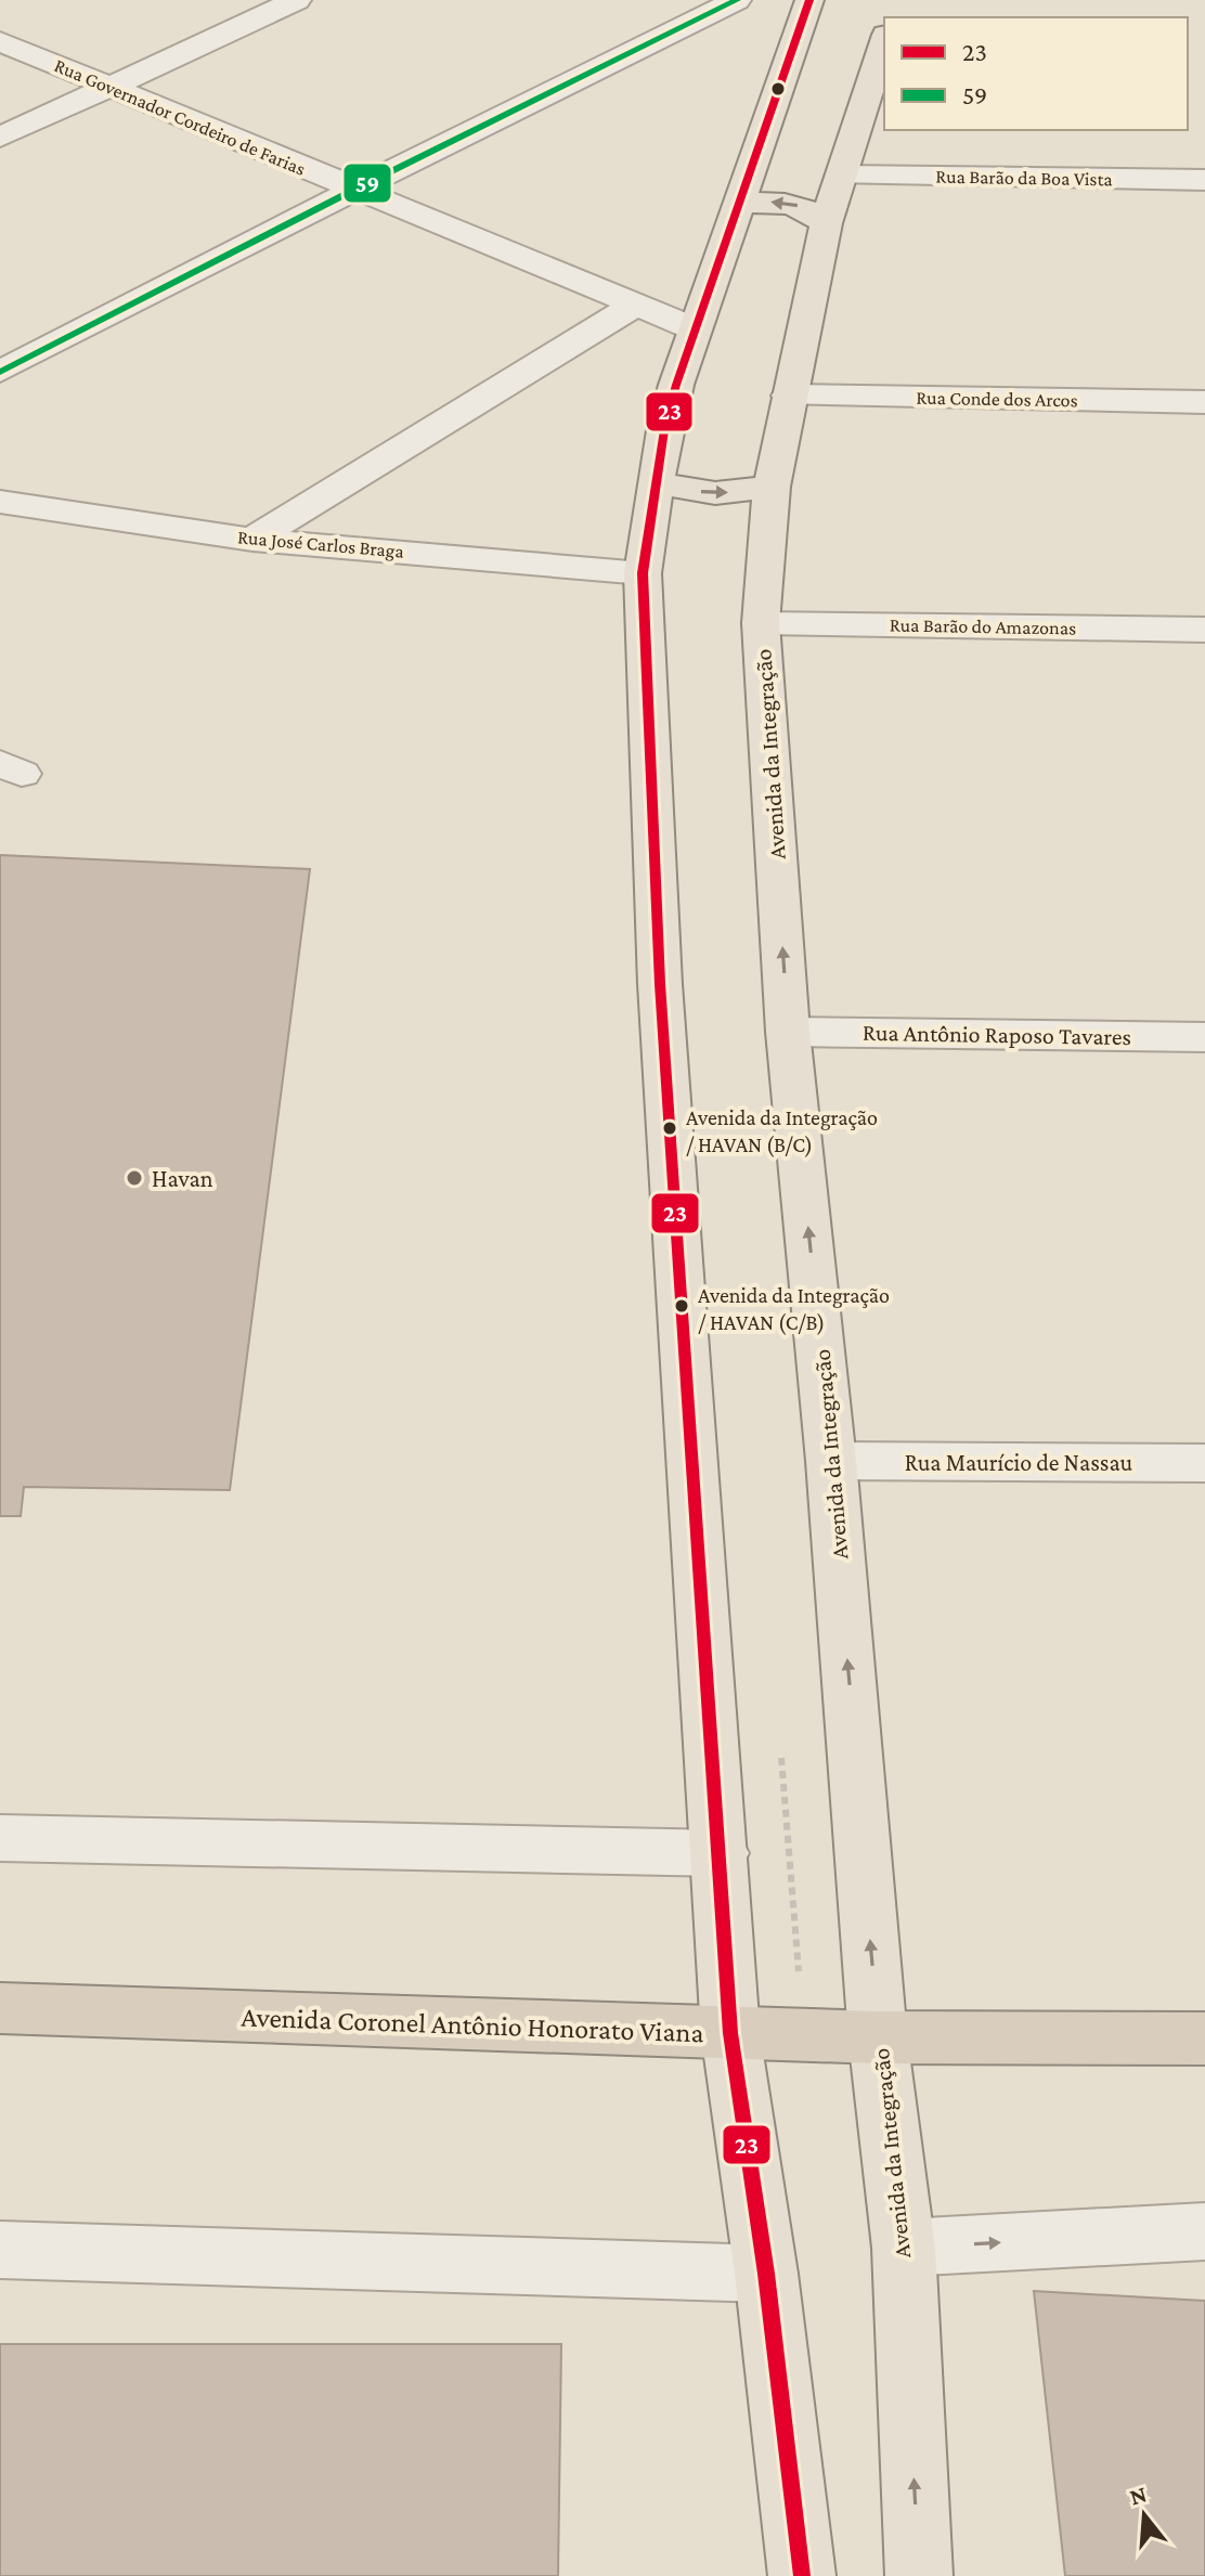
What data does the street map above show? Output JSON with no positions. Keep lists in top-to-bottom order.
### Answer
{
  "streets": {
    "highway": ["Avenida Coronel Antônio Honorato Viana"],
    "main road": ["Avenida da Integração"],
    "street": [
      "Rua Governador Cordeiro de Farias",
      "Rua Barão da Boa Vista",
      "Rua Conde dos Arcos",
      "Rua José Carlos Braga",
      "Rua Barão do Amazonas",
      "Rua Antônio Raposo Tavares",
      "Rua Maurício de Nassau"
    ]
  },
  "crossings": [
    ["Rua Barão da Boa Vista", "Avenida da Integração"],
    ["Rua Conde dos Arcos", "Avenida da Integração"],
    ["Rua Barão do Amazonas", "Avenida da Integração"],
    ["Avenida da Integração", "Rua Antônio Raposo Tavares"],
    ["Avenida da Integração", "Rua Maurício de Nassau"],
    ["Avenida da Integração", "Avenida Coronel Antônio Honorato Viana"]
  ],
  "places": ["Avenida da Integração / HAVAN (B/C)", "Havan", "Avenida da Integração / HAVAN (C/B)"],
  "lines": ["transit line 23", "transit line 59"],
  "legend": ["23", "59"],
  "north": "top"
}
